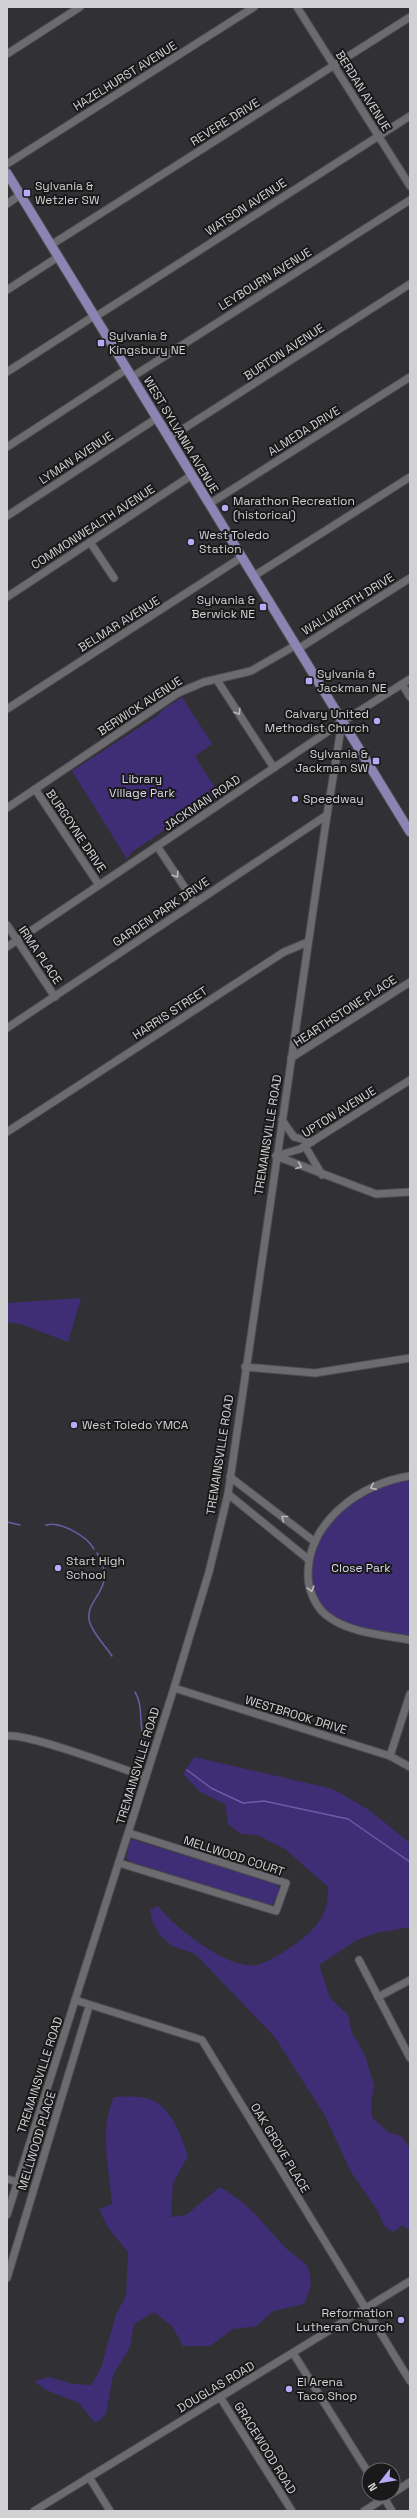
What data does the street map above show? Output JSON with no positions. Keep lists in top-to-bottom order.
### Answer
{
  "streets": {
    "main road": ["WEST SYLVANIA AVENUE"],
    "street": [
      "HAZELHURST AVENUE",
      "BERDAN AVENUE",
      "REVERE DRIVE",
      "WATSON AVENUE",
      "LEYBOURN AVENUE",
      "BURTON AVENUE",
      "ALMEDA DRIVE",
      "LYMAN AVENUE",
      "COMMONWEALTH AVENUE",
      "WALLWERTH DRIVE",
      "BELMAR AVENUE",
      "BERWICK AVENUE",
      "JACKMAN ROAD",
      "BURGOYNE DRIVE",
      "GARDEN PARK DRIVE",
      "IRMA PLACE",
      "HEARTHSTONE PLACE",
      "HARRIS STREET",
      "UPTON AVENUE",
      "TREMAINSVILLE ROAD",
      "WESTBROOK DRIVE",
      "MELLWOOD COURT",
      "MELLWOOD PLACE",
      "OAK GROVE PLACE",
      "DOUGLAS ROAD",
      "GRACEWOOD ROAD"
    ]
  },
  "crossings": [
    ["BERDAN AVENUE", "REVERE DRIVE"],
    ["BERDAN AVENUE", "WATSON AVENUE"],
    ["REVERE DRIVE", "WEST SYLVANIA AVENUE"],
    ["WATSON AVENUE", "WEST SYLVANIA AVENUE"],
    ["LEYBOURN AVENUE", "WEST SYLVANIA AVENUE"],
    ["BURTON AVENUE", "WEST SYLVANIA AVENUE"],
    ["ALMEDA DRIVE", "WEST SYLVANIA AVENUE"],
    ["WEST SYLVANIA AVENUE", "LYMAN AVENUE"],
    ["WEST SYLVANIA AVENUE", "COMMONWEALTH AVENUE"],
    ["WEST SYLVANIA AVENUE", "WALLWERTH DRIVE"],
    ["WEST SYLVANIA AVENUE", "BELMAR AVENUE"],
    ["WEST SYLVANIA AVENUE", "BERWICK AVENUE"],
    ["WEST SYLVANIA AVENUE", "JACKMAN ROAD"],
    ["WEST SYLVANIA AVENUE", "TREMAINSVILLE ROAD"],
    ["WALLWERTH DRIVE", "BERWICK AVENUE"],
    ["BERWICK AVENUE", "BURGOYNE DRIVE"],
    ["JACKMAN ROAD", "BURGOYNE DRIVE"],
    ["JACKMAN ROAD", "IRMA PLACE"],
    ["JACKMAN ROAD", "TREMAINSVILLE ROAD"],
    ["GARDEN PARK DRIVE", "IRMA PLACE"],
    ["GARDEN PARK DRIVE", "TREMAINSVILLE ROAD"],
    ["HEARTHSTONE PLACE", "TREMAINSVILLE ROAD"],
    ["HARRIS STREET", "TREMAINSVILLE ROAD"],
    ["UPTON AVENUE", "TREMAINSVILLE ROAD"],
    ["TREMAINSVILLE ROAD", "WESTBROOK DRIVE"],
    ["TREMAINSVILLE ROAD", "MELLWOOD COURT"],
    ["TREMAINSVILLE ROAD", "OAK GROVE PLACE"],
    ["OAK GROVE PLACE", "DOUGLAS ROAD"],
    ["DOUGLAS ROAD", "GRACEWOOD ROAD"]
  ],
  "parks": ["Library Village Park", "Close Park"],
  "places": {
    "transit": [
      "Sylvania & Wetzler SW",
      "Sylvania & Kingsbury NE",
      "Sylvania & Berwick NE",
      "Sylvania & Jackman NE",
      "Sylvania & Jackman SW"
    ],
    "other": [
      "Marathon Recreation (historical)",
      "West Toledo Station",
      "Calvary United Methodist Church",
      "Speedway",
      "West Toledo YMCA",
      "Start High School",
      "Reformation Lutheran Church",
      "El Arena Taco Shop"
    ]
  },
  "north": "bottom left"
}
